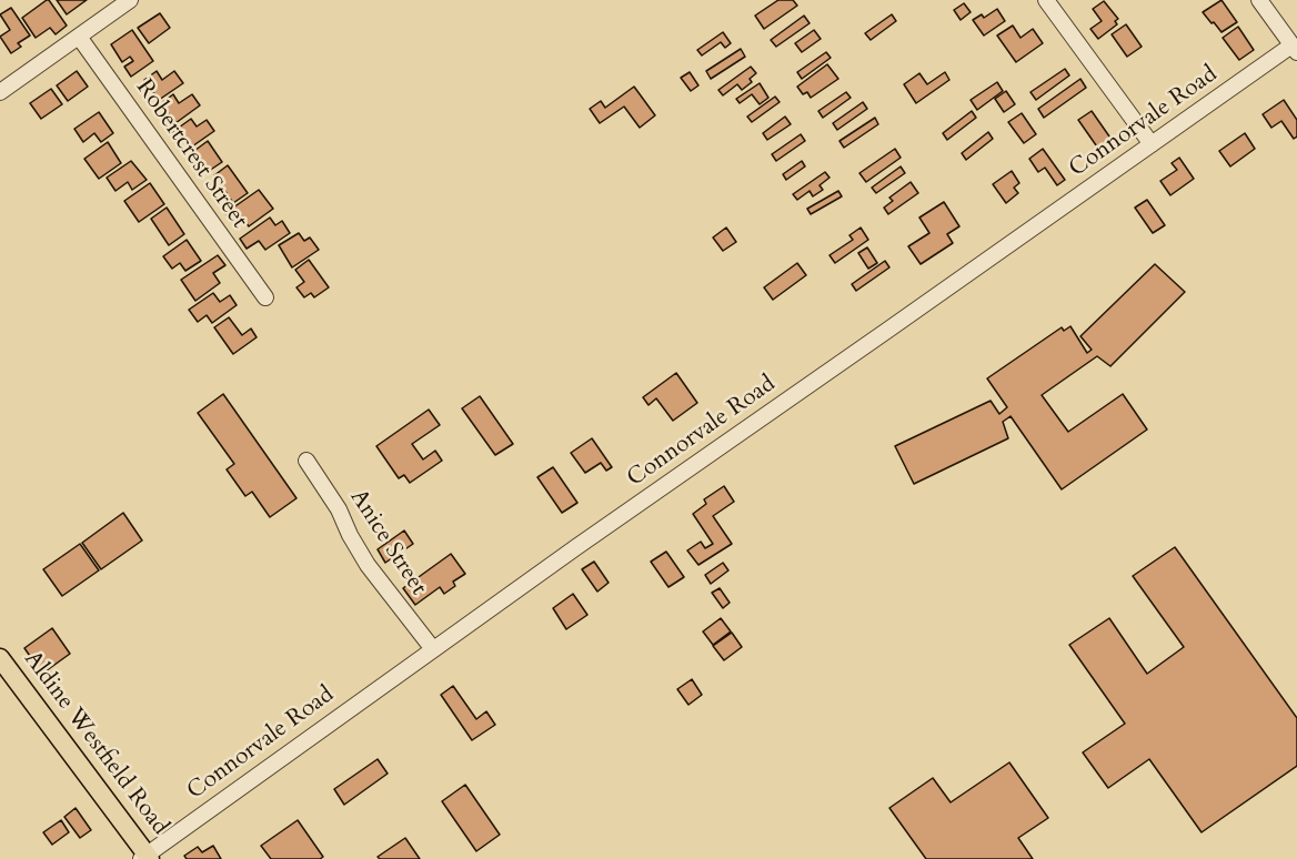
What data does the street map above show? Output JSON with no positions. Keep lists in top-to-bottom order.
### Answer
{
  "streets": {
    "main road": ["Aldine Westfield Road"],
    "street": ["Connorvale Road", "Robertcrest Street", "Anice Street"]
  },
  "crossings": [
    ["Connorvale Road", "Anice Street"],
    ["Connorvale Road", "Aldine Westfield Road"]
  ]
}
